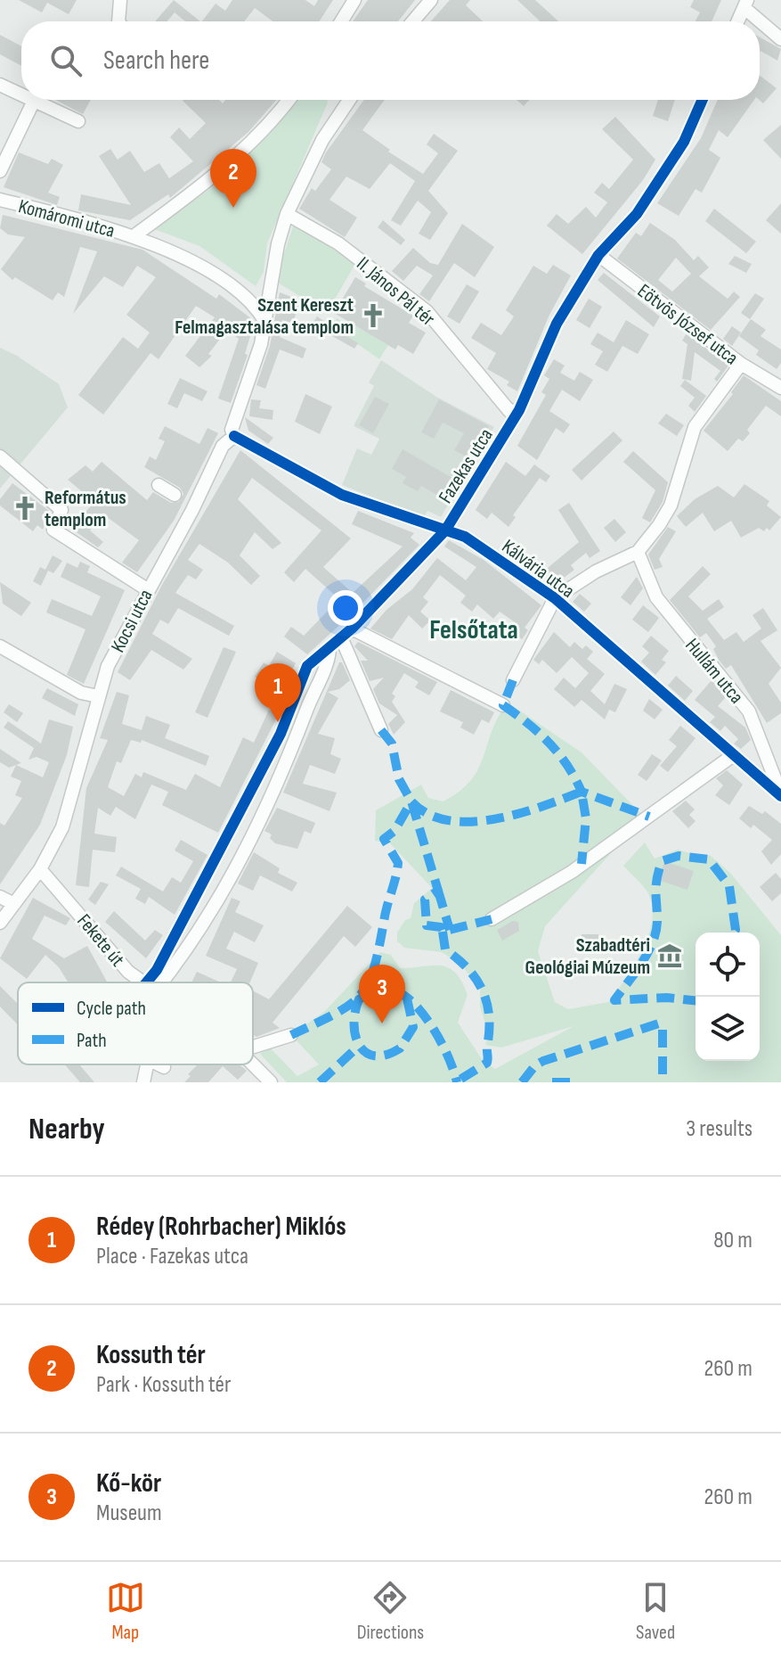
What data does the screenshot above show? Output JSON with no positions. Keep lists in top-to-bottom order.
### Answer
{
  "streets": {
    "street": [
      "Komáromi utca",
      "II. János Pál tér",
      "Eötvös József utca",
      "Fazekas utca",
      "Kálvária utca",
      "Kocsi utca",
      "Hullám utca",
      "Fekete út"
    ]
  },
  "crossings": [
    ["Komáromi utca", "Kocsi utca"],
    ["II. János Pál tér", "Fazekas utca"],
    ["II. János Pál tér", "Kocsi utca"],
    ["Eötvös József utca", "Fazekas utca"],
    ["Fazekas utca", "Kálvária utca"],
    ["Kálvária utca", "Kocsi utca"],
    ["Kálvária utca", "Hullám utca"],
    ["Kocsi utca", "Fekete út"]
  ],
  "districts": ["Felsőtata"],
  "places": {
    "church": ["Szent Kereszt Felmagasztalása templom", "Református templom"],
    "museum": ["Szabadtéri Geológiai Múzeum"]
  },
  "legend": ["Cycle path", "Path"],
  "page": {
    "search": "Search here",
    "pins": ["2", "1", "3"],
    "heading": ["Nearby", "3 results"],
    "list": [
      {
        "mark": "1",
        "name": "Rédey (Rohrbacher) Miklós",
        "note": "Place · Fazekas utca",
        "value": "80 m"
      },
      {
        "mark": "2",
        "name": "Kossuth tér",
        "note": "Park · Kossuth tér",
        "value": "260 m"
      },
      {
        "mark": "3",
        "name": "Kő-kör",
        "note": "Museum",
        "value": "260 m"
      }
    ],
    "nav": ["Map", "Directions", "Saved"]
  }
}
